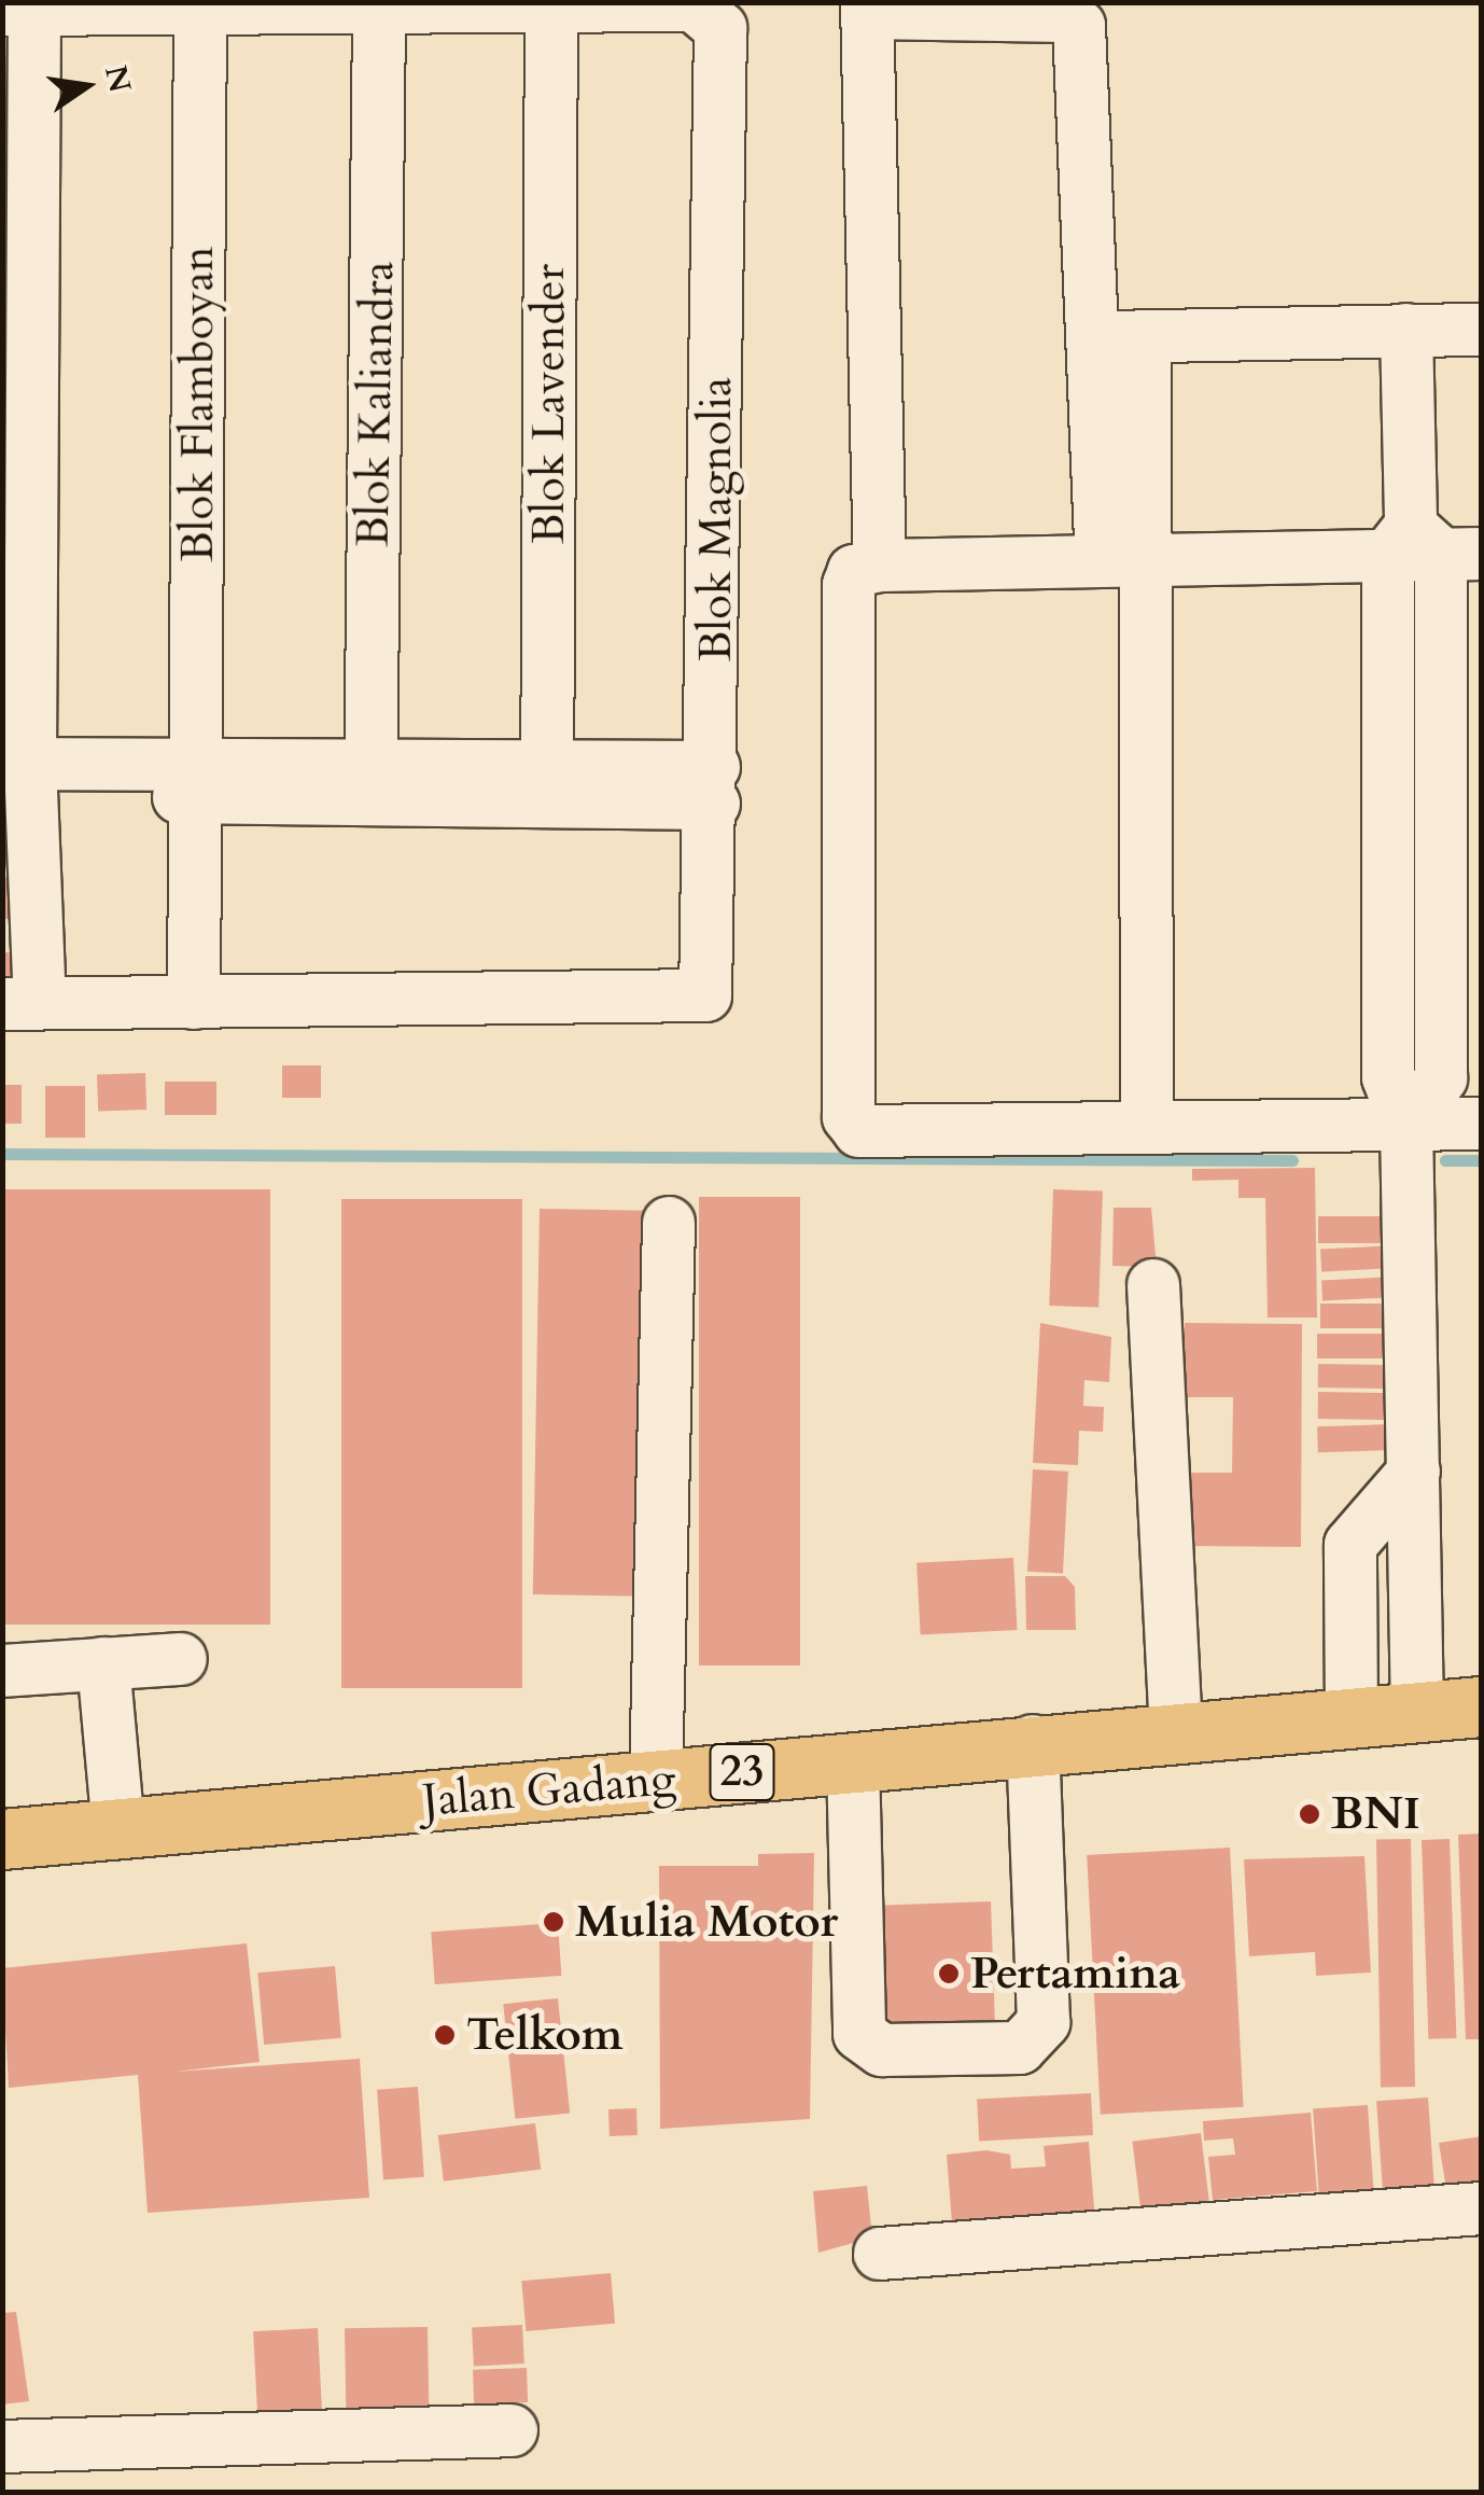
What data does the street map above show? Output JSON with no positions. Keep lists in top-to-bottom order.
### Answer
{
  "streets": {
    "highway": ["23", "Jalan Gadang"],
    "street": [
      "Blok Flamboyan",
      "Blok Kaliandra",
      "Blok Lavender",
      "Blok Magnolia"
    ]
  },
  "crossings": [
    ["Blok Flamboyan", "Blok Magnolia"],
    ["Blok Lavender", "Blok Magnolia"]
  ],
  "places": [
    "BNI",
    "Mulia Motor",
    "Pertamina",
    "Telkom"
  ],
  "north": "right"
}
